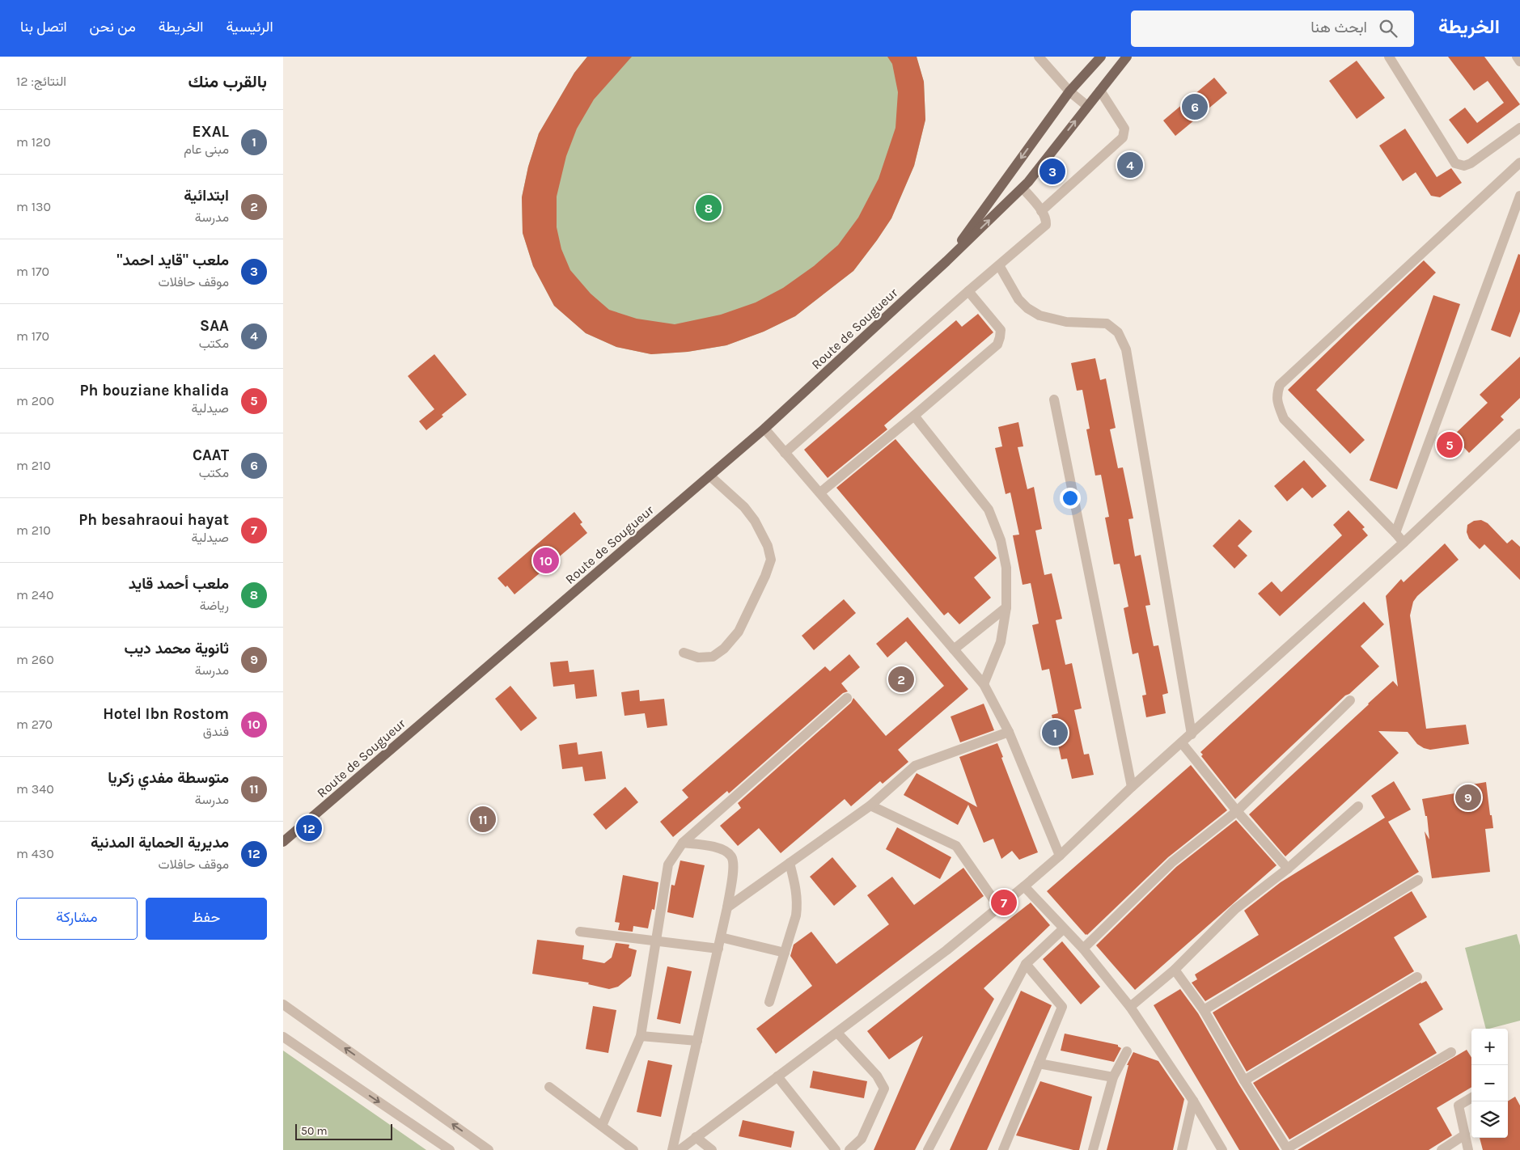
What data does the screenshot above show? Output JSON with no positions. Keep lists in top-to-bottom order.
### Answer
{
  "streets": {
    "main road": ["Route de Sougueur"]
  },
  "scale_bar": "50 m",
  "page": {
    "header": "الخريطة",
    "search": "ابحث هنا",
    "nav": [
      "الرئيسية",
      "الخريطة",
      "من نحن",
      "اتصل بنا"
    ],
    "heading": ["بالقرب منك", "النتائج: 12"],
    "pins": [
      "6",
      "4",
      "3",
      "8",
      "5",
      "10",
      "2",
      "1",
      "9",
      "11",
      "12",
      "7"
    ],
    "list": [
      {
        "mark": "1",
        "name": "EXAL",
        "note": "مبنى عام",
        "value": "120 m"
      },
      {
        "mark": "2",
        "name": "ابتدائية",
        "note": "مدرسة",
        "value": "130 m"
      },
      {
        "mark": "3",
        "name": "ملعب \"قايد احمد\"",
        "note": "موقف حافلات",
        "value": "170 m"
      },
      {
        "mark": "4",
        "name": "SAA",
        "note": "مكتب",
        "value": "170 m"
      },
      {
        "mark": "5",
        "name": "Ph bouziane khalida",
        "note": "صيدلية",
        "value": "200 m"
      },
      {
        "mark": "6",
        "name": "CAAT",
        "note": "مكتب",
        "value": "210 m"
      },
      {
        "mark": "7",
        "name": "Ph besahraoui hayat",
        "note": "صيدلية",
        "value": "210 m"
      },
      {
        "mark": "8",
        "name": "ملعب أحمد قايد",
        "note": "رياضة",
        "value": "240 m"
      },
      {
        "mark": "9",
        "name": "ثانوية محمد ديب",
        "note": "مدرسة",
        "value": "260 m"
      },
      {
        "mark": "10",
        "name": "Hotel Ibn Rostom",
        "note": "فندق",
        "value": "270 m"
      },
      {
        "mark": "11",
        "name": "متوسطة مفدي زكريا",
        "note": "مدرسة",
        "value": "340 m"
      },
      {
        "mark": "12",
        "name": "مديرية الحماية المدنية",
        "note": "موقف حافلات",
        "value": "430 m"
      }
    ],
    "buttons": ["حفظ", "مشاركة"],
    "map_buttons": ["+", "−"],
    "scale": "50 m"
  }
}
